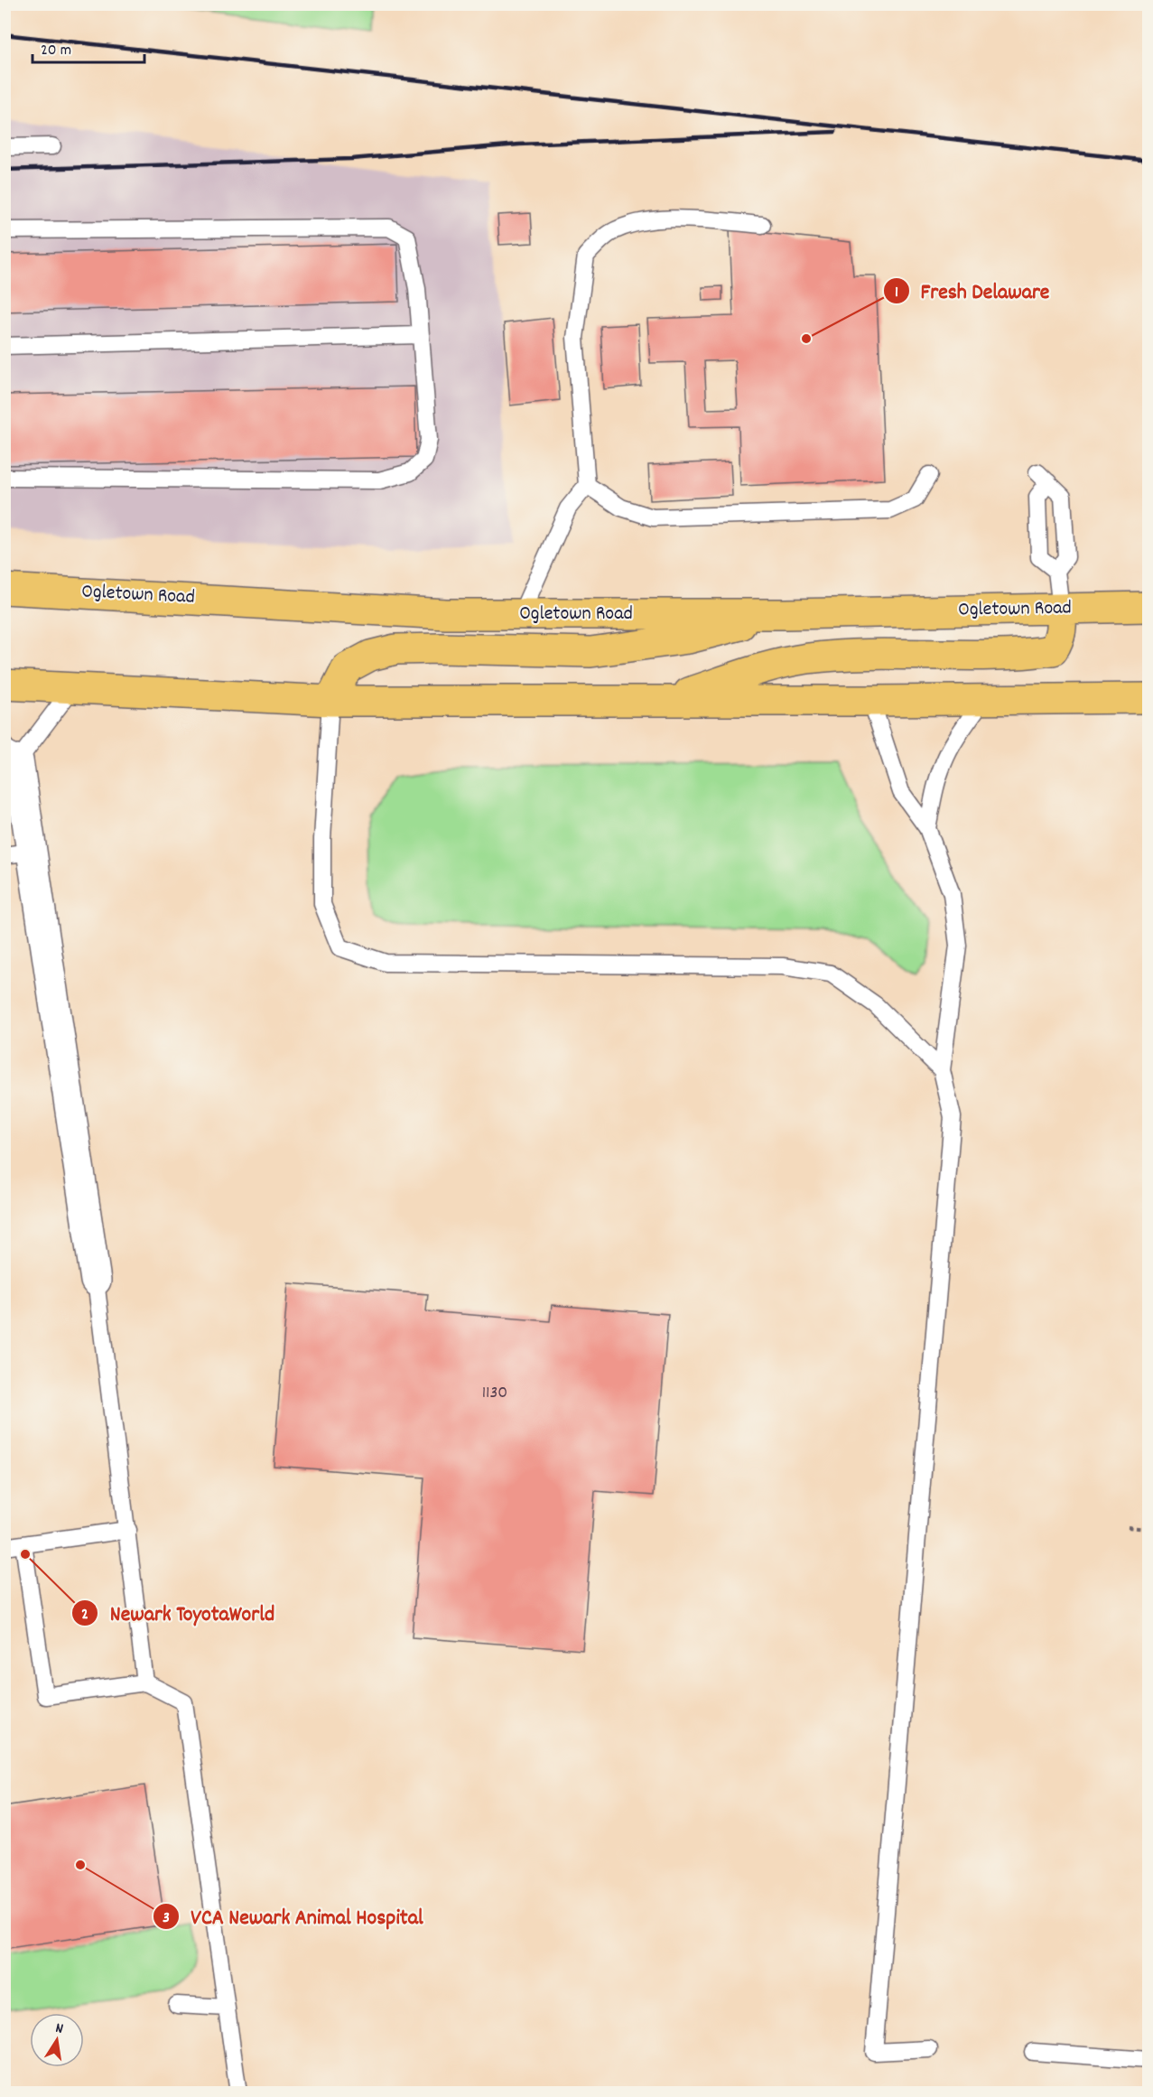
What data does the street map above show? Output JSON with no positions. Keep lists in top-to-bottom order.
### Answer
{
  "streets": {
    "main road": ["Ogletown Road"]
  },
  "places": ["Fresh Delaware", "Newark ToyotaWorld", "VCA Newark Animal Hospital"],
  "house_numbers": ["1130"],
  "scale_bar": "20 m",
  "north": "top"
}
